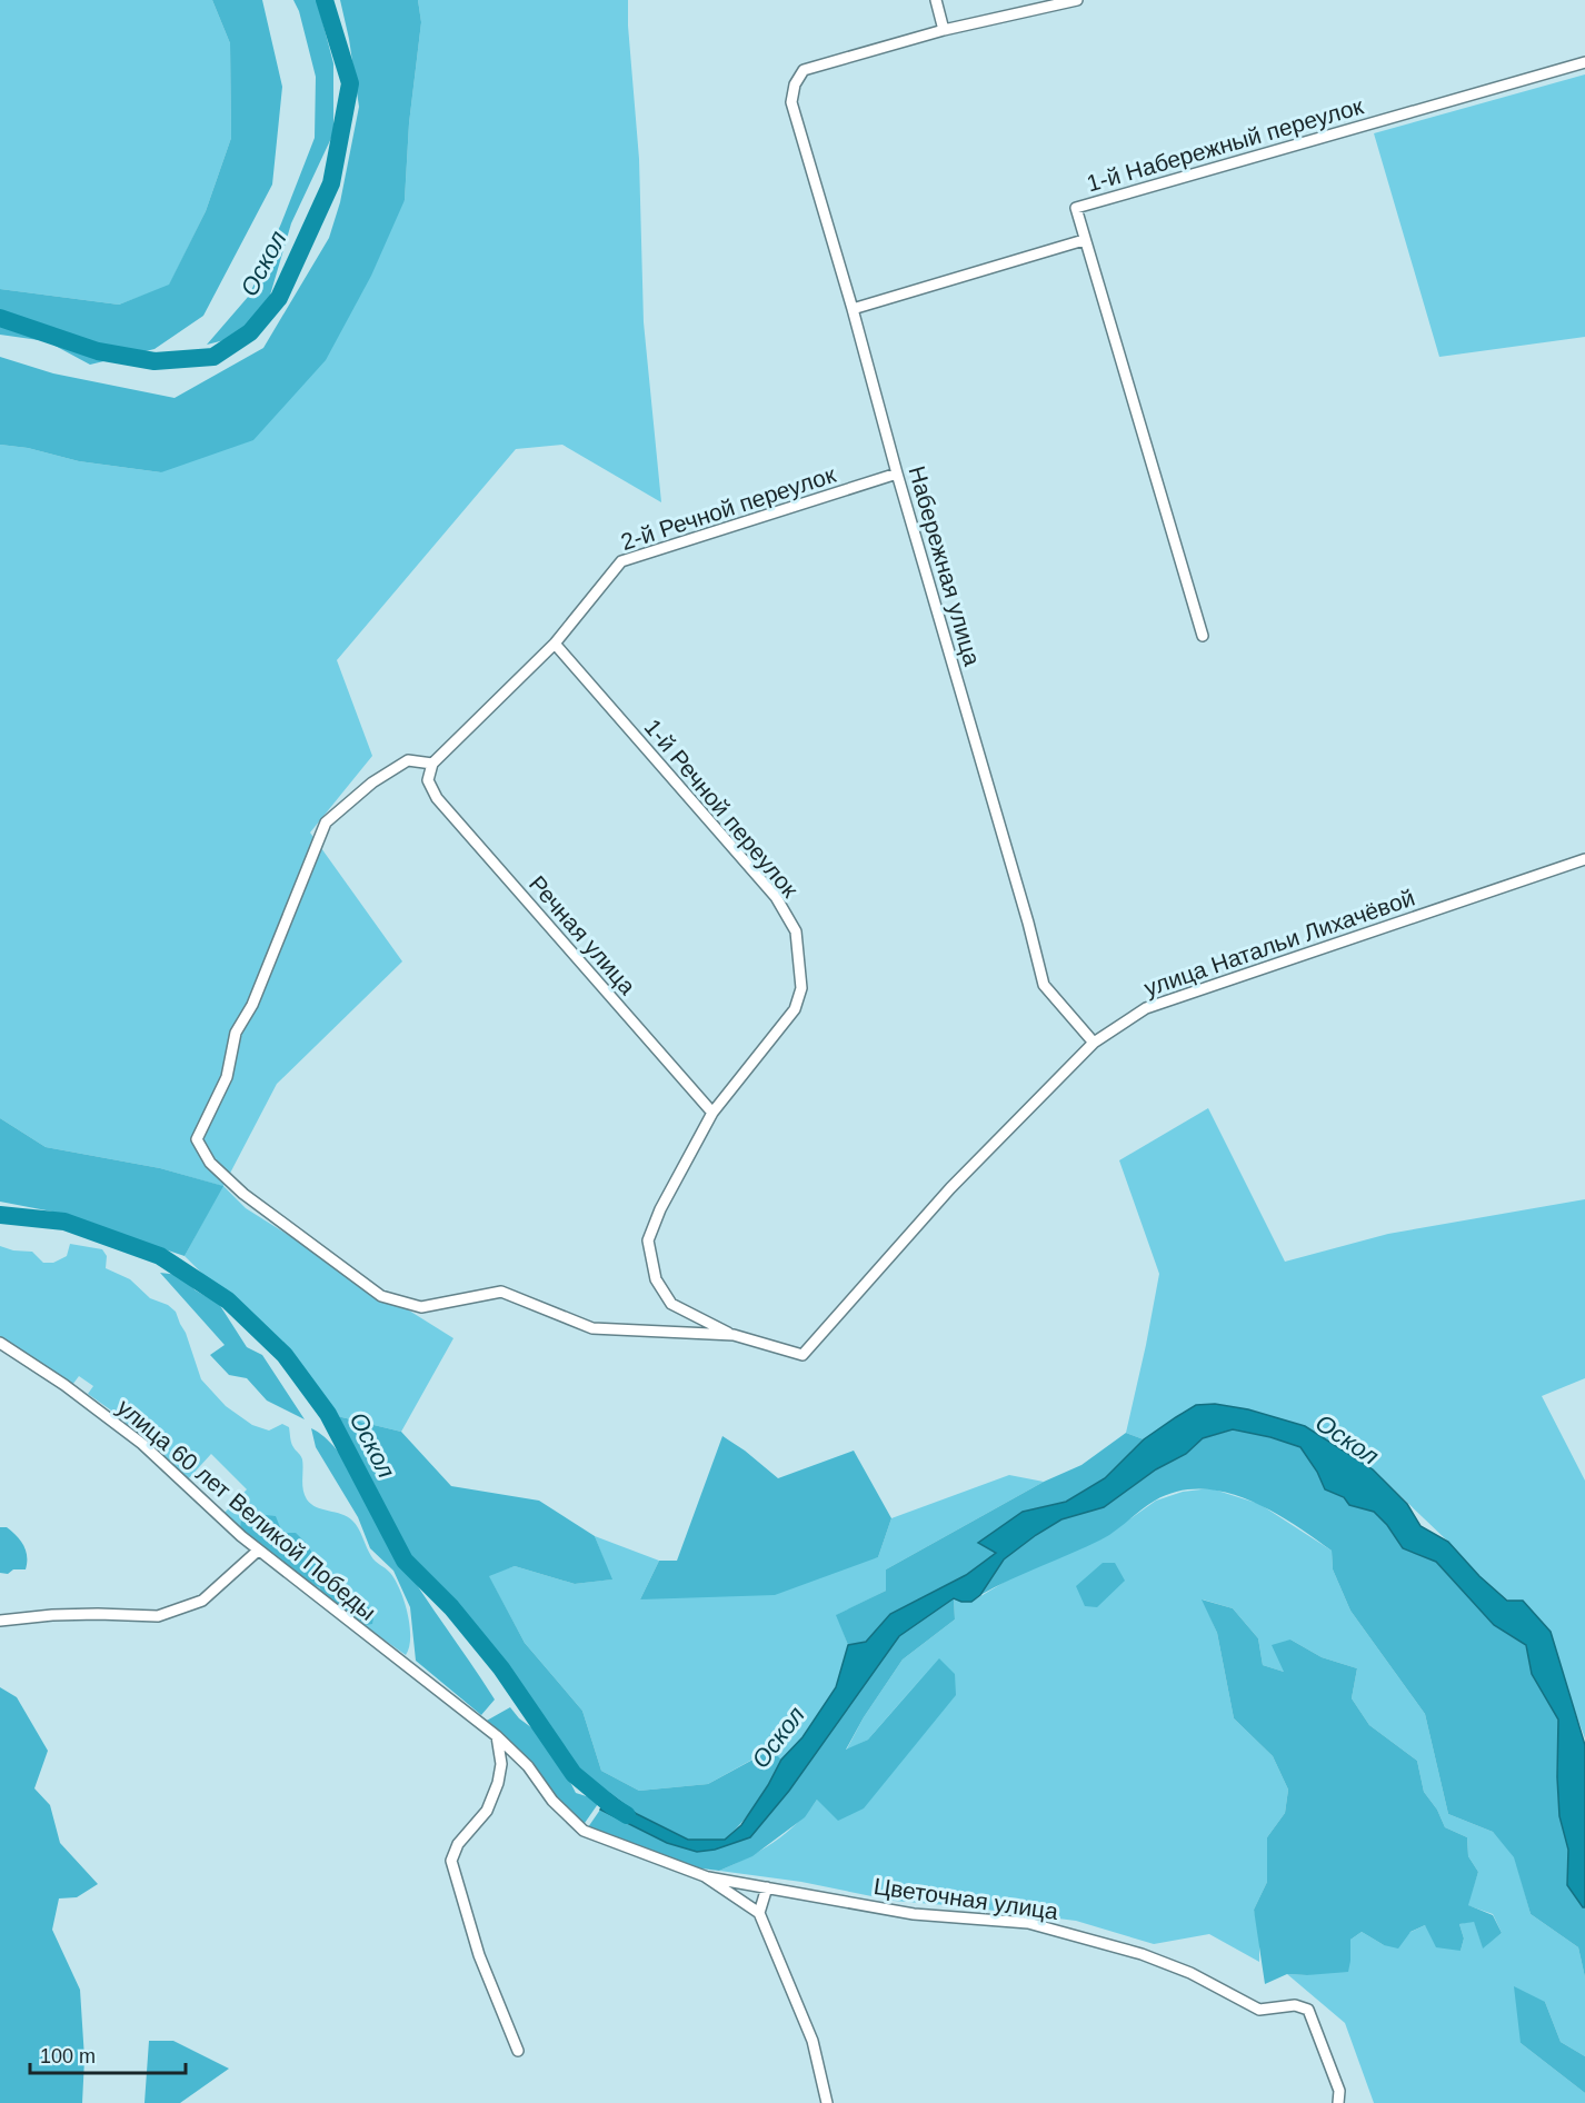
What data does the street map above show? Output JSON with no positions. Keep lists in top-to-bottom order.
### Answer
{
  "streets": {
    "street": [
      "1-й Набережный переулок",
      "2-й Речной переулок",
      "Набережная улица",
      "1-й Речной переулок",
      "Речная улица",
      "улица Натальи Лихачёвой",
      "улица 60 лет Великой Победы",
      "Цветочная улица"
    ]
  },
  "crossings": [
    ["2-й Речной переулок", "Набережная улица"],
    ["2-й Речной переулок", "1-й Речной переулок"],
    ["2-й Речной переулок", "Речная улица"],
    ["Набережная улица", "улица Натальи Лихачёвой"],
    ["1-й Речной переулок", "Речная улица"],
    ["1-й Речной переулок", "улица Натальи Лихачёвой"],
    ["улица 60 лет Великой Победы", "Цветочная улица"]
  ],
  "water": ["Оскол"],
  "scale_bar": "100 m"
}
